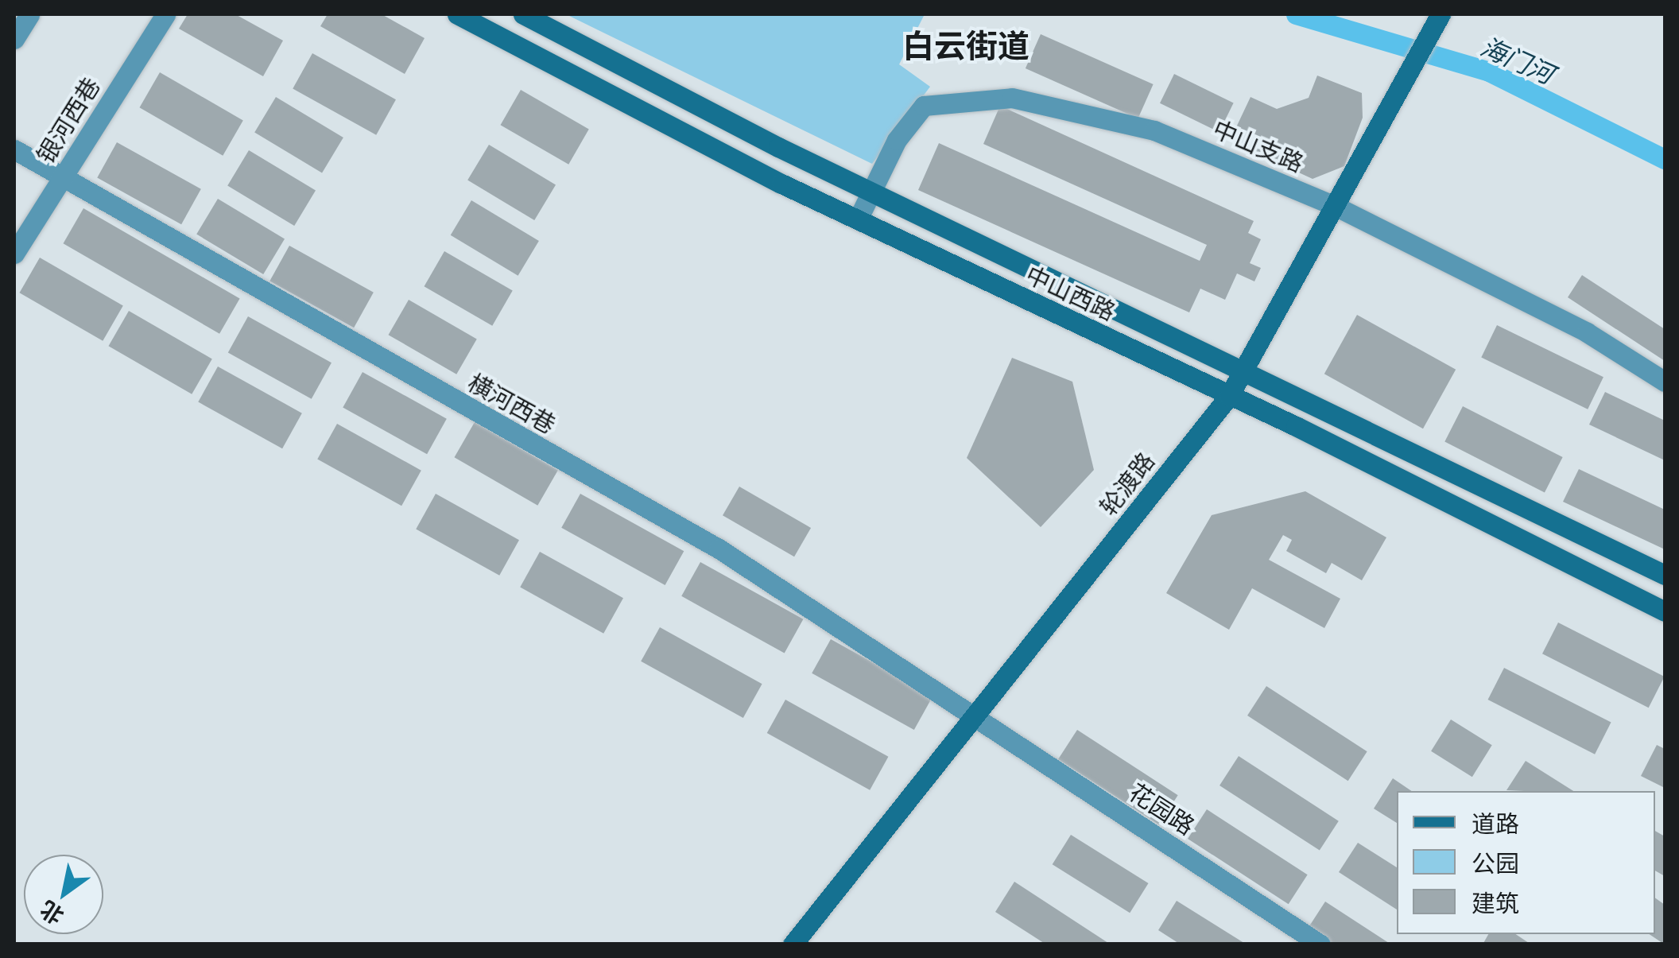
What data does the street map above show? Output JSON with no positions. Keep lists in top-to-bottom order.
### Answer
{
  "streets": {
    "main road": ["中山西路", "轮渡路"],
    "street": [
      "银河西巷",
      "中山支路",
      "横河西巷",
      "花园路"
    ]
  },
  "crossings": [
    ["银河西巷", "横河西巷"],
    ["中山支路", "中山西路"],
    ["中山支路", "轮渡路"],
    ["中山西路", "轮渡路"],
    ["横河西巷", "轮渡路"],
    ["横河西巷", "花园路"],
    ["轮渡路", "花园路"]
  ],
  "districts": ["白云街道"],
  "water": ["海门河"],
  "legend": ["道路", "公园", "建筑"],
  "north": "bottom left"
}
